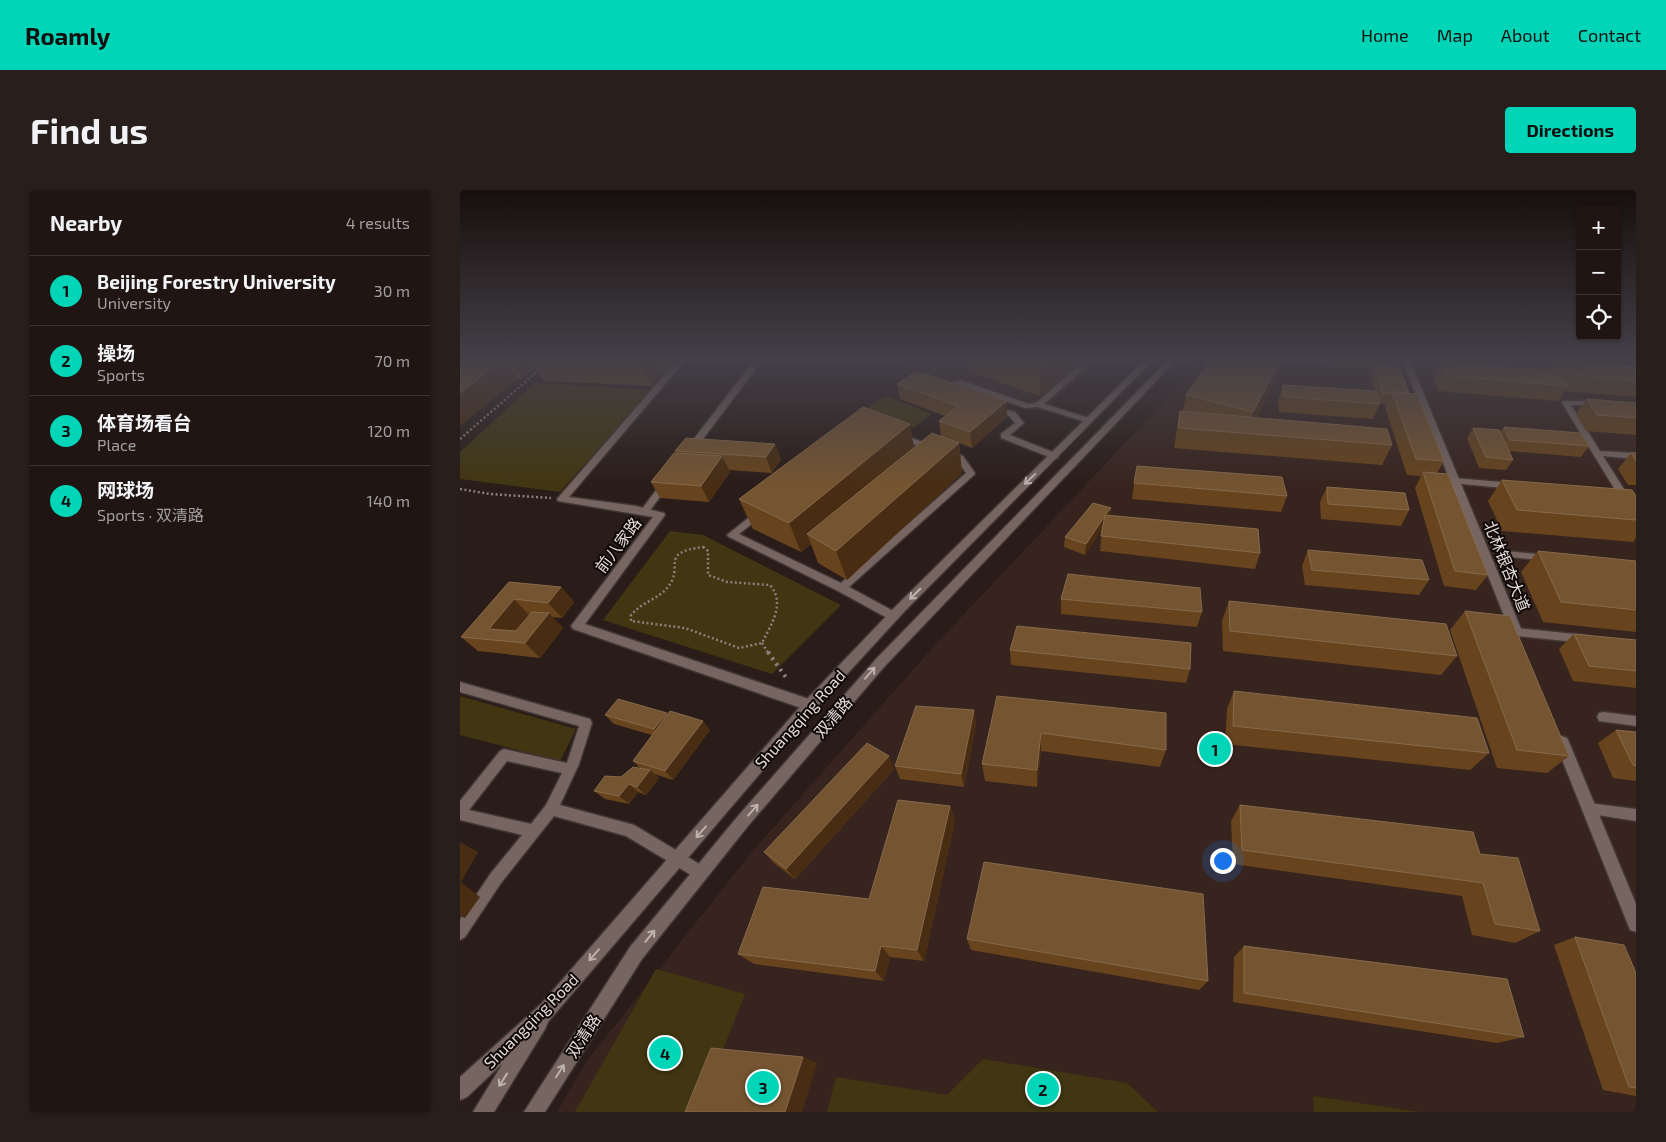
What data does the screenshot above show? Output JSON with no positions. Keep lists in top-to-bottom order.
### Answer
{
  "streets": {
    "main road": [
      "前八家路",
      "北林银杏大道",
      "双清路",
      "Shuangqing Road"
    ]
  },
  "crossings": [
    ["前八家路", "Shuangqing Road"]
  ],
  "one_way": ["双清路", "Shuangqing Road"],
  "page": {
    "header": "Roamly",
    "nav": [
      "Home",
      "Map",
      "About",
      "Contact"
    ],
    "buttons": "Directions",
    "title": "Find us",
    "heading": ["Nearby", "4 results"],
    "map_buttons": ["+", "−"],
    "list": [
      {
        "mark": "1",
        "name": "Beijing Forestry University",
        "note": "University",
        "value": "30 m"
      },
      {
        "mark": "2",
        "name": "操场",
        "note": "Sports",
        "value": "70 m"
      },
      {
        "mark": "3",
        "name": "体育场看台",
        "note": "Place",
        "value": "120 m"
      },
      {
        "mark": "4",
        "name": "网球场",
        "note": "Sports · 双清路",
        "value": "140 m"
      }
    ],
    "pins": [
      "1",
      "4",
      "3",
      "2"
    ]
  }
}
